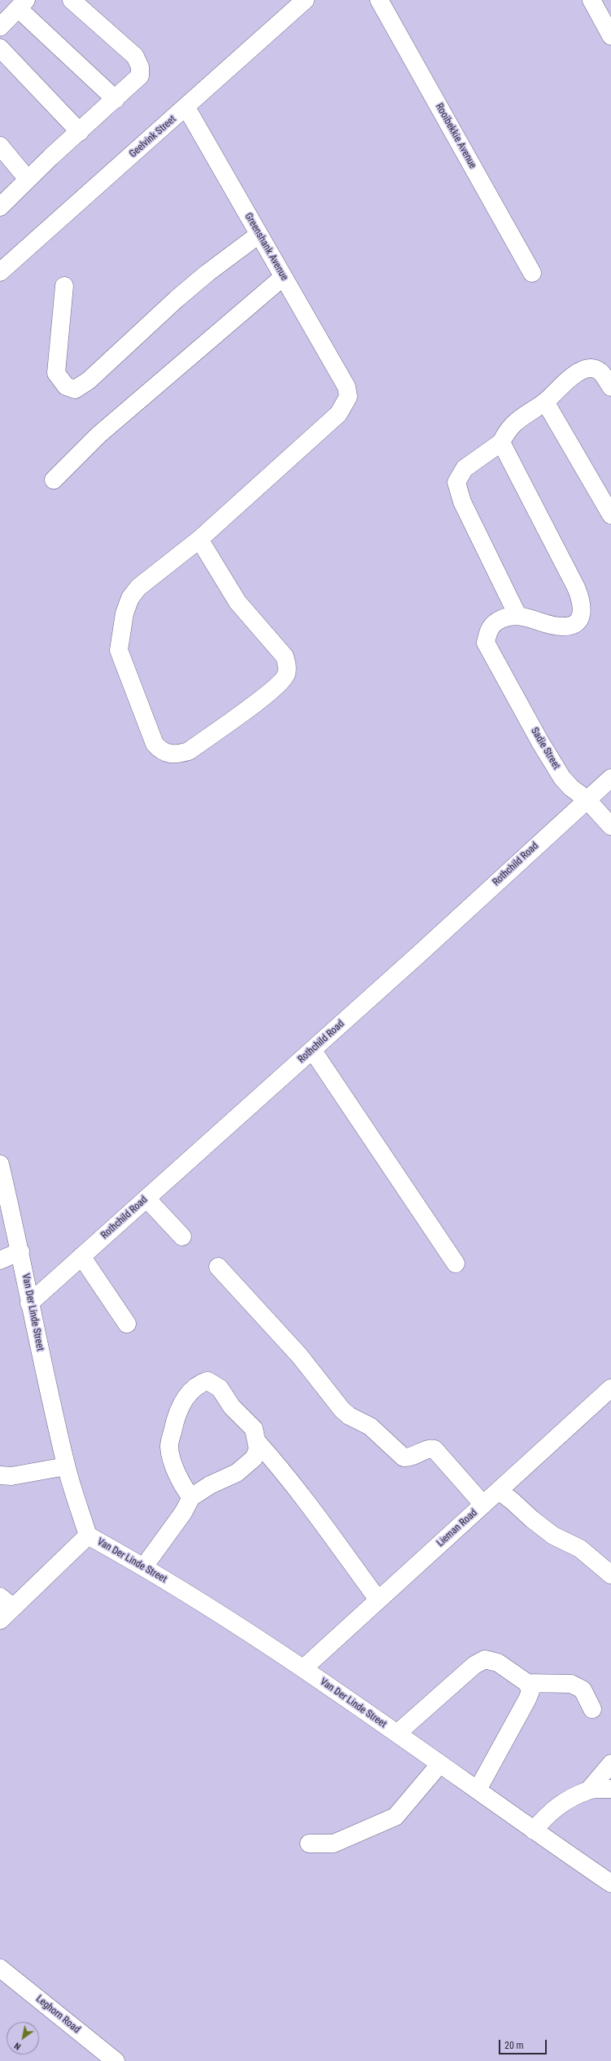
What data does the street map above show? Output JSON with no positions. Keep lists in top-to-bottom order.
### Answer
{
  "streets": {
    "street": [
      "Rooibekkie Avenue",
      "Geelvink Street",
      "Greenshank Avenue",
      "Sadie Street",
      "Rothchild Road",
      "Van Der Linde Street",
      "Lieman Road",
      "Leghorn Road"
    ]
  },
  "crossings": [
    ["Geelvink Street", "Greenshank Avenue"],
    ["Sadie Street", "Rothchild Road"],
    ["Rothchild Road", "Van Der Linde Street"],
    ["Van Der Linde Street", "Lieman Road"]
  ],
  "scale_bar": "20 m",
  "north": "bottom left"
}
